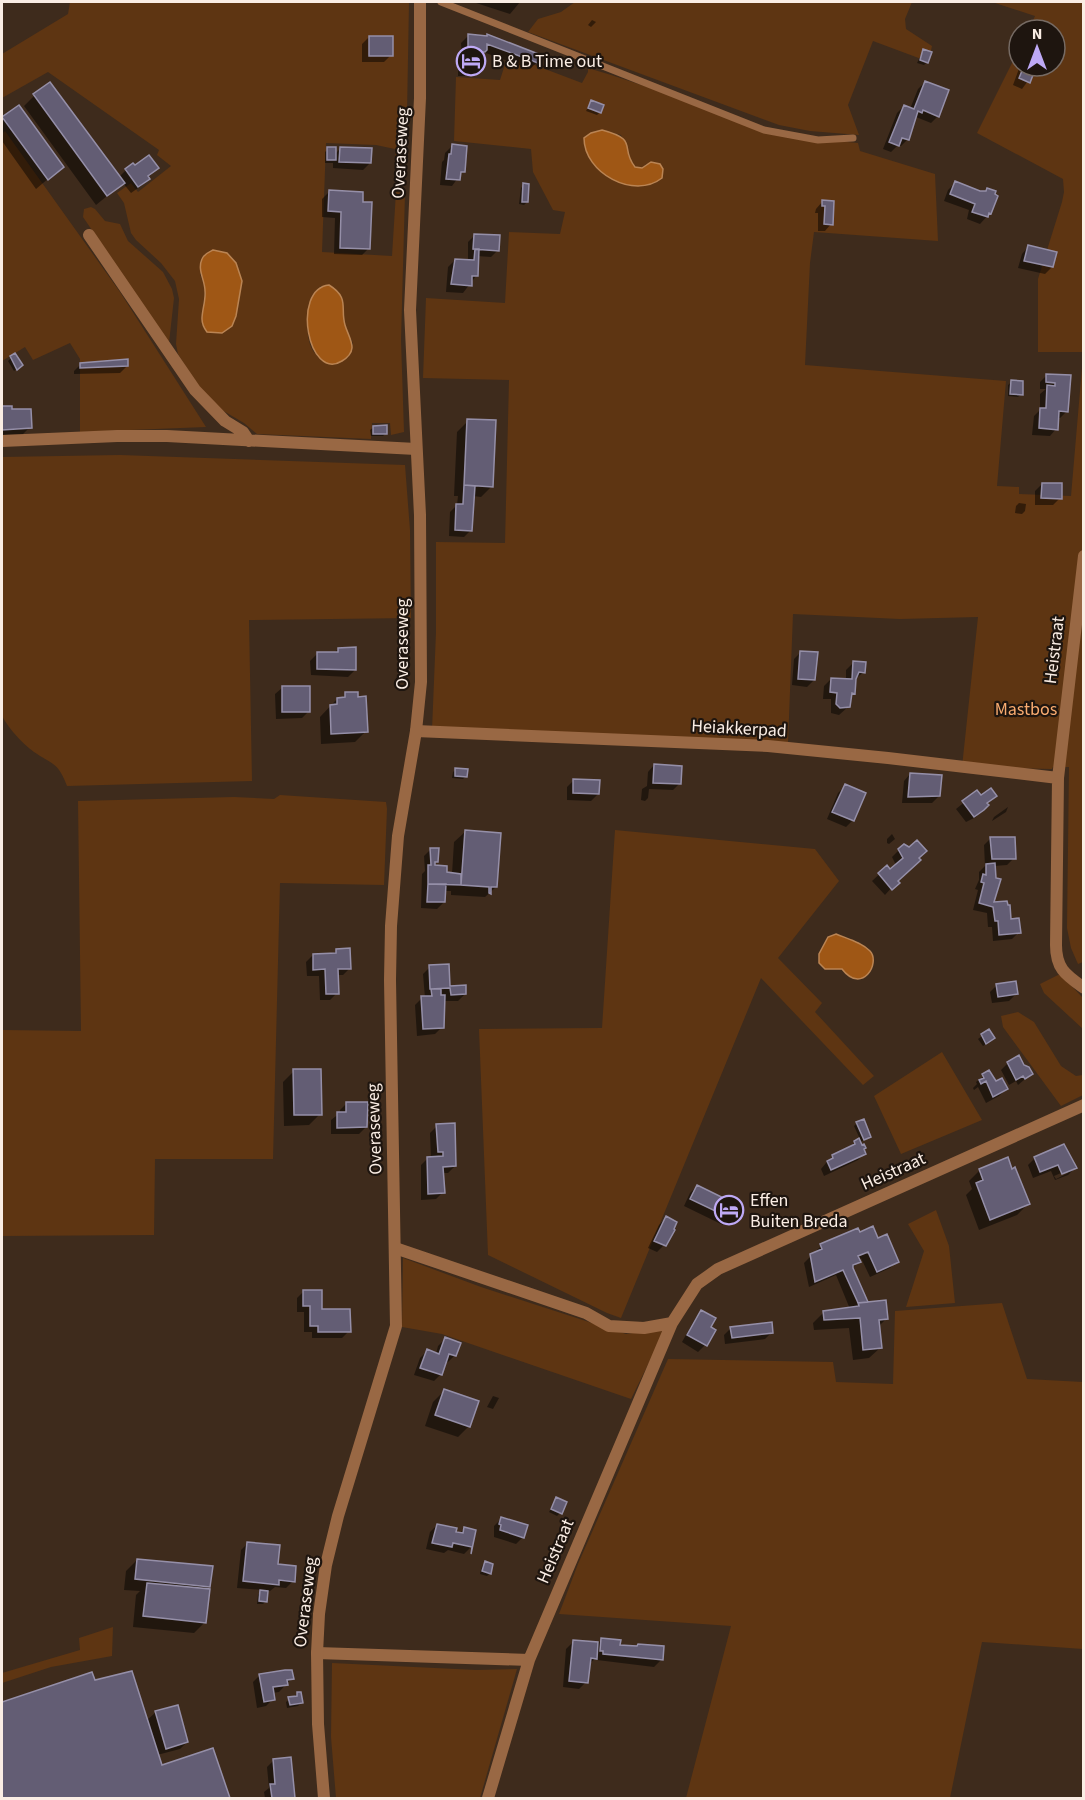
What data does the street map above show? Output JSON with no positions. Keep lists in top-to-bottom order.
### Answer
{
  "streets": {
    "street": ["Overaseweg", "Heistraat", "Heiakkerpad"]
  },
  "crossings": [
    ["Overaseweg", "Heiakkerpad"],
    ["Heistraat", "Heiakkerpad"]
  ],
  "parks": ["Mastbos"],
  "places": {
    "hotel": ["B & B Time out", "Effen Buiten Breda"]
  },
  "north": "top"
}
